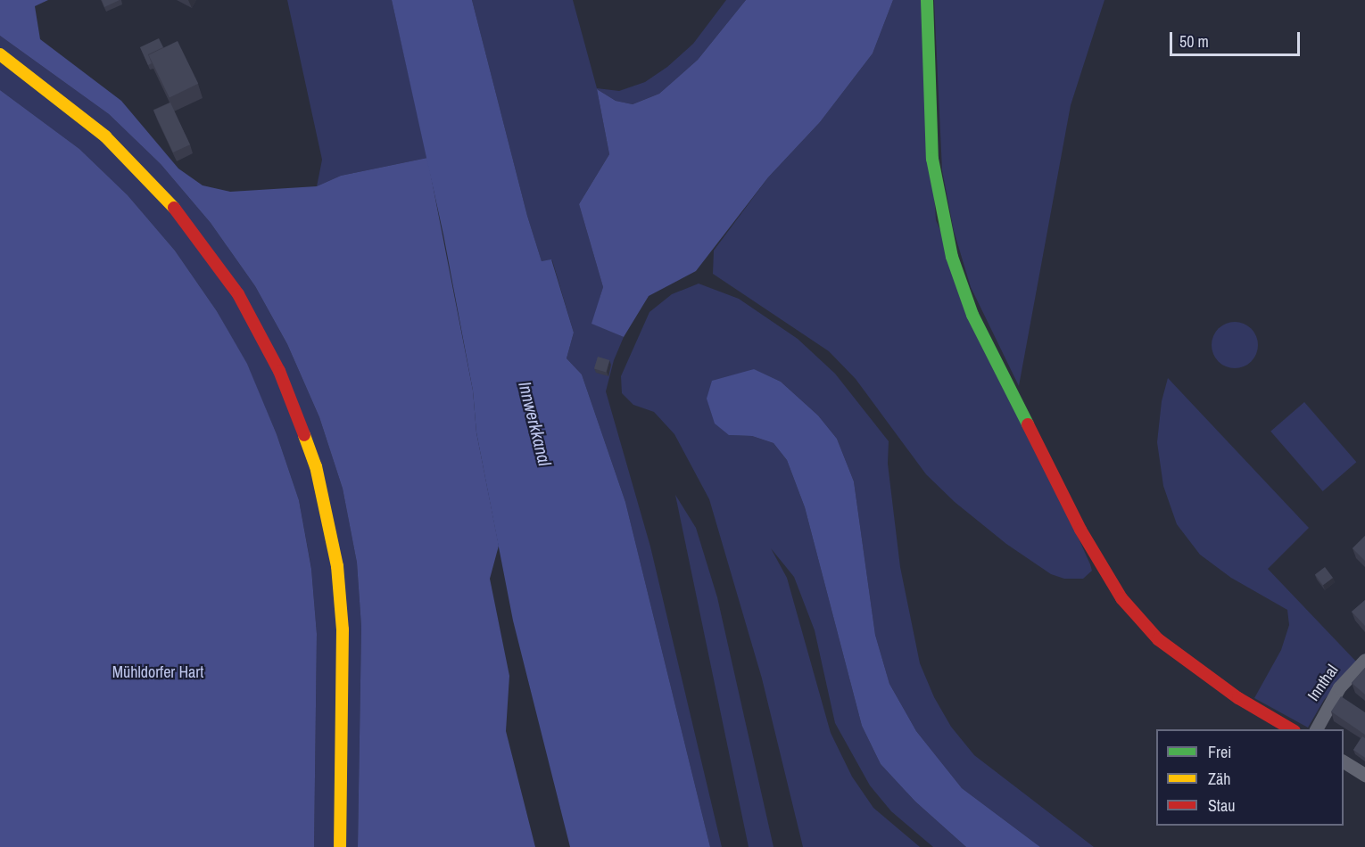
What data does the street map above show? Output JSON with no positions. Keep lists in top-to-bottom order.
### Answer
{
  "streets": {
    "street": ["Innthal"]
  },
  "water": ["Innwerkkanal"],
  "parks": ["Mühldorfer Hart"],
  "legend": ["Frei", "Zäh", "Stau"],
  "scale_bar": "50 m"
}
